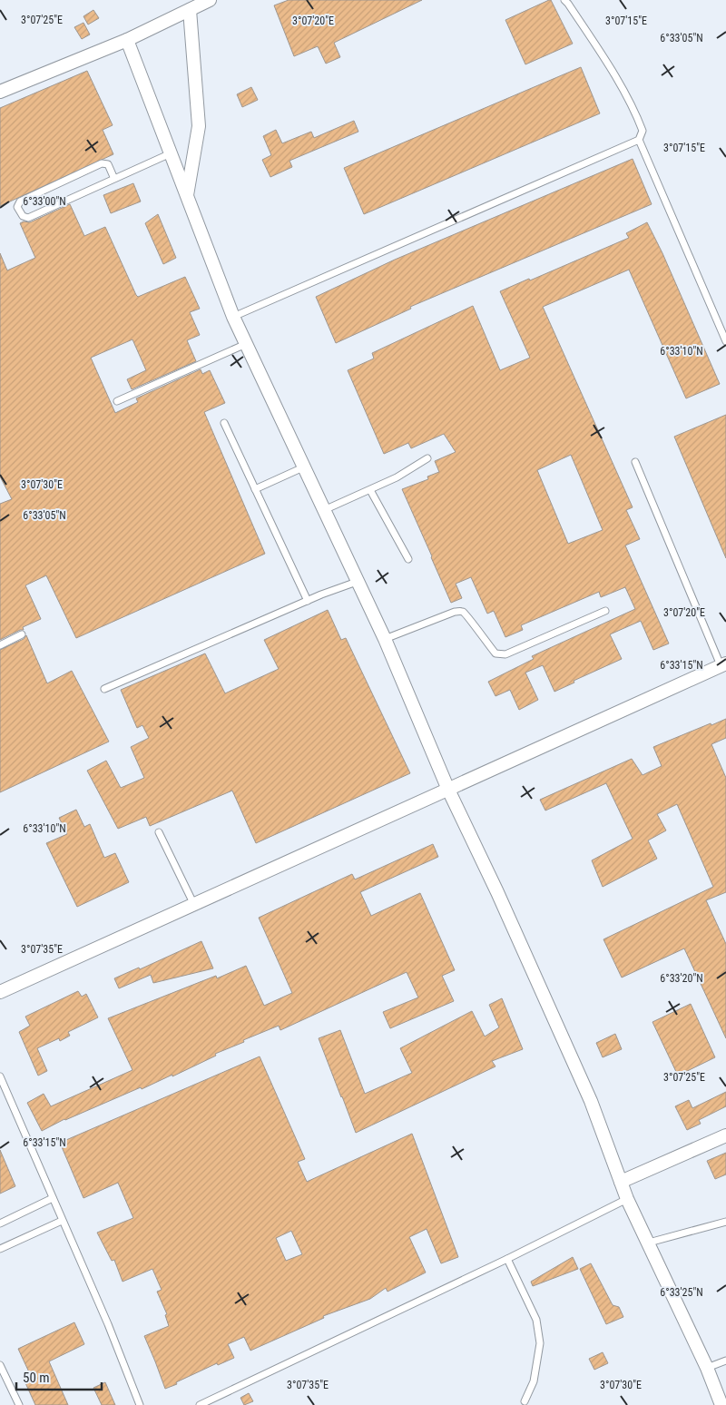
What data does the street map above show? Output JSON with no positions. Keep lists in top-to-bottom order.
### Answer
{
  "scale_bar": "50 m",
  "coordinates": [
    "3°07'25\"E",
    "3°07'20\"E",
    "3°07'15\"E",
    "6°33'05\"N",
    "6°33'00\"N",
    "6°33'10\"N",
    "3°07'30\"E",
    "6°33'15\"N",
    "3°07'35\"E",
    "6°33'20\"N",
    "6°33'25\"N"
  ]
}
